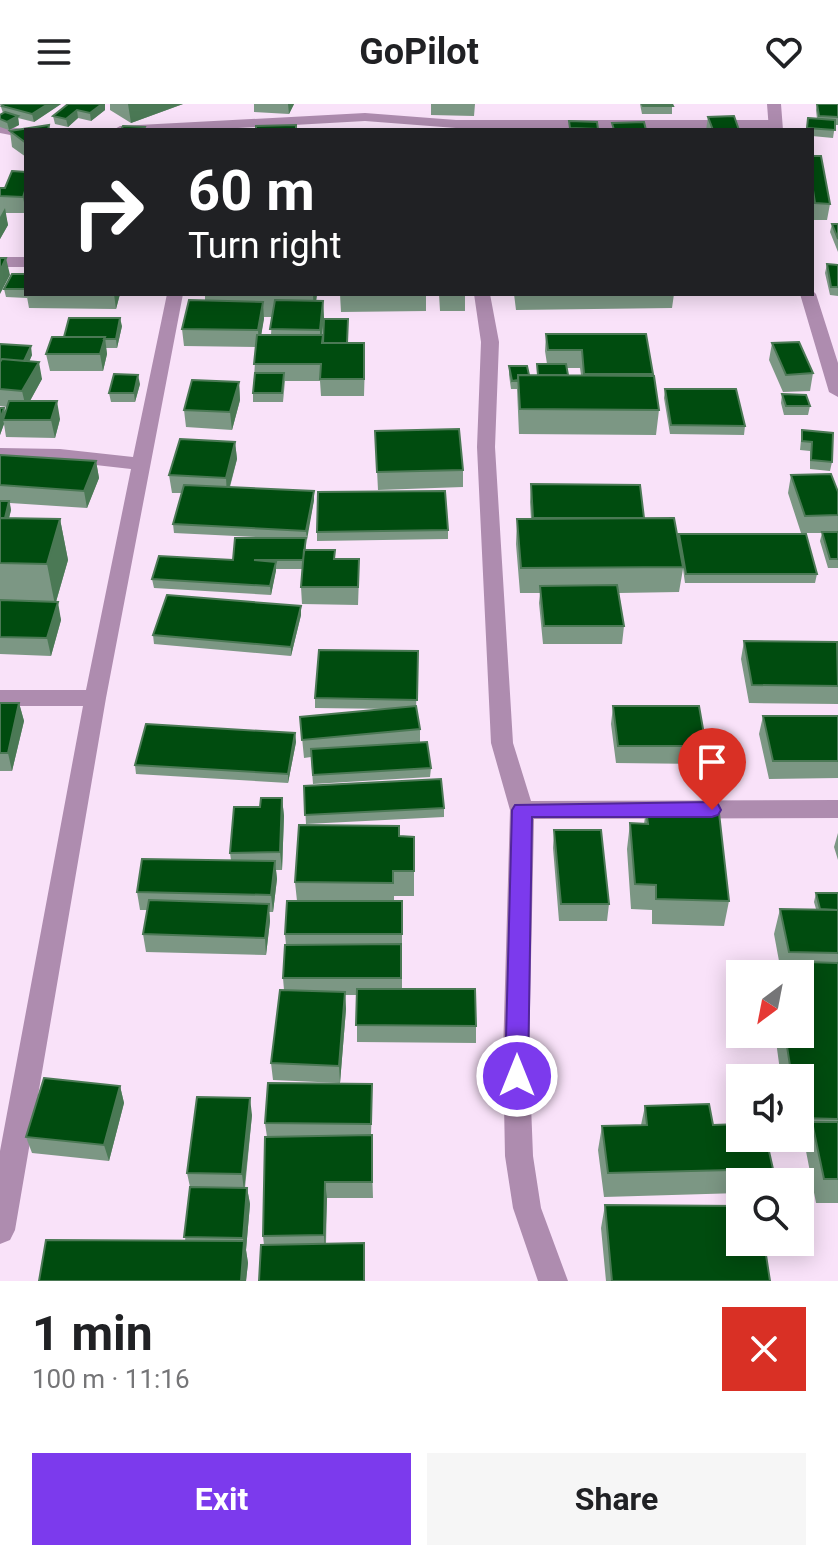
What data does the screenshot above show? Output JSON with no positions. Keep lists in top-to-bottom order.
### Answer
{
  "north": "bottom left",
  "page": {
    "header": "GoPilot",
    "turn": ["60 m", "Turn right"],
    "heading": ["1 min", "100 m · 11:16"],
    "buttons": ["Exit", "Share"]
  }
}
